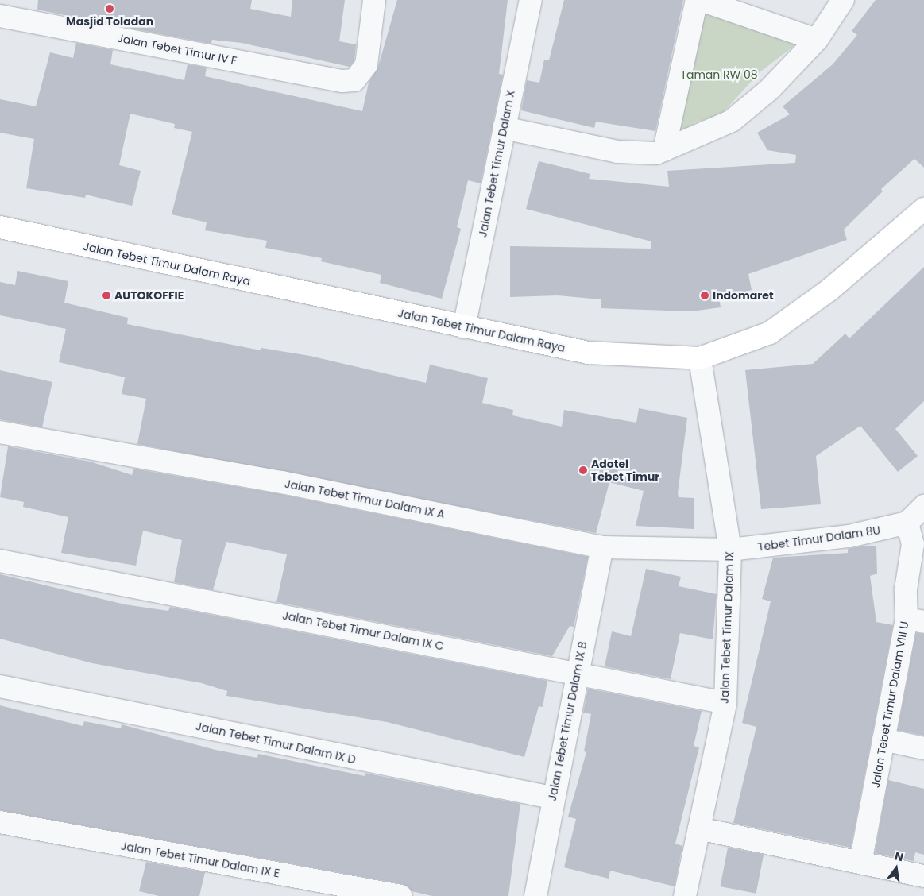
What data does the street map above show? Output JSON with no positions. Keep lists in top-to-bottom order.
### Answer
{
  "streets": {
    "street": [
      "Jalan Tebet Timur IV F",
      "Jalan Tebet Timur Dalam X",
      "Jalan Tebet Timur Dalam Raya",
      "Jalan Tebet Timur Dalam IX A",
      "Tebet Timur Dalam 8U",
      "Jalan Tebet Timur Dalam IX",
      "Jalan Tebet Timur Dalam IX C",
      "Jalan Tebet Timur Dalam VIII U",
      "Jalan Tebet Timur Dalam IX B",
      "Jalan Tebet Timur Dalam IX D",
      "Jalan Tebet Timur Dalam IX E"
    ]
  },
  "crossings": [
    ["Jalan Tebet Timur Dalam X", "Jalan Tebet Timur Dalam Raya"],
    ["Jalan Tebet Timur Dalam Raya", "Jalan Tebet Timur Dalam IX"],
    ["Jalan Tebet Timur Dalam IX A", "Tebet Timur Dalam 8U"],
    ["Jalan Tebet Timur Dalam IX A", "Jalan Tebet Timur Dalam IX"],
    ["Jalan Tebet Timur Dalam IX A", "Jalan Tebet Timur Dalam IX B"],
    ["Tebet Timur Dalam 8U", "Jalan Tebet Timur Dalam IX"],
    ["Tebet Timur Dalam 8U", "Jalan Tebet Timur Dalam VIII U"],
    ["Jalan Tebet Timur Dalam IX", "Jalan Tebet Timur Dalam IX C"],
    ["Jalan Tebet Timur Dalam IX C", "Jalan Tebet Timur Dalam IX B"],
    ["Jalan Tebet Timur Dalam IX B", "Jalan Tebet Timur Dalam IX D"]
  ],
  "parks": ["Taman RW 08"],
  "places": [
    "Masjid Toladan",
    "AUTOKOFFIE",
    "Indomaret",
    "Adotel Tebet Timur"
  ],
  "north": "top"
}
